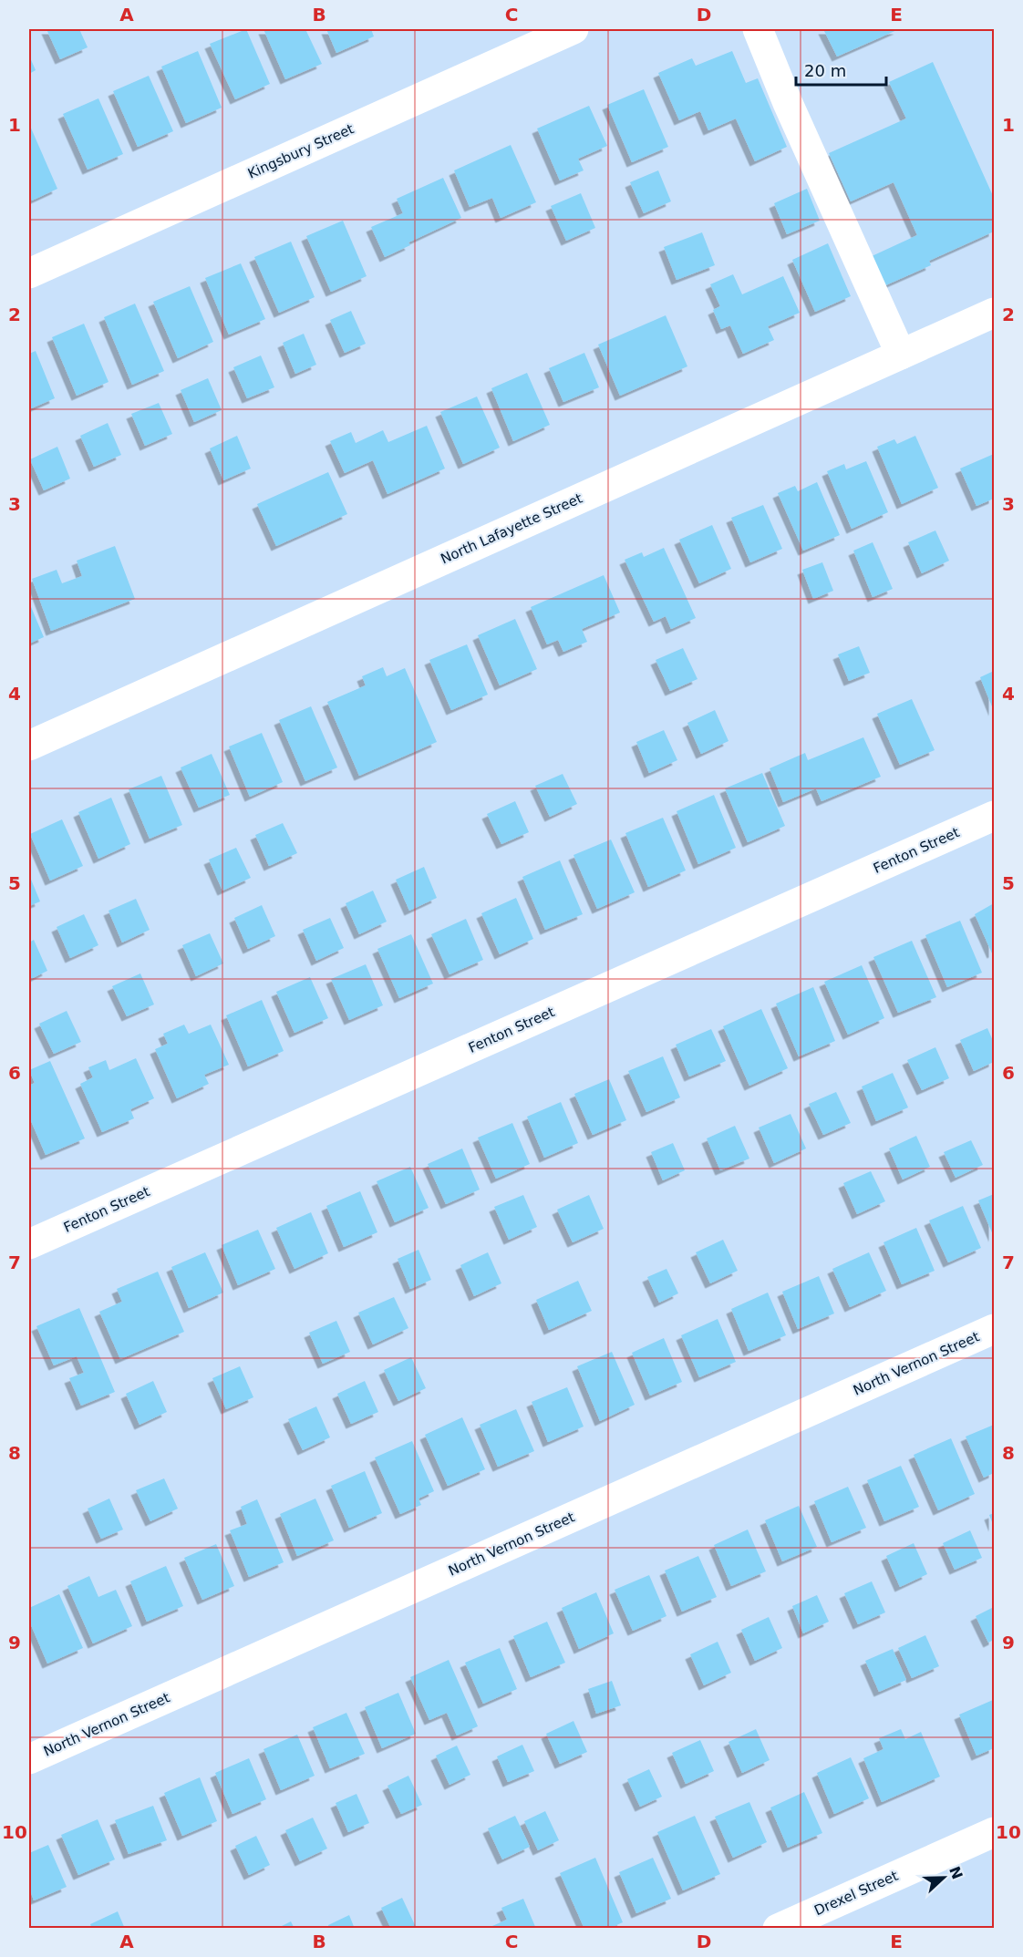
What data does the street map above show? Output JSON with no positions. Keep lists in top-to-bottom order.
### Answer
{
  "streets": {
    "street": [
      "Kingsbury Street",
      "North Lafayette Street",
      "Fenton Street",
      "North Vernon Street",
      "Drexel Street"
    ]
  },
  "scale_bar": "20 m",
  "north": "right",
  "grid": {
    "columns": [
      "A",
      "B",
      "C",
      "D",
      "E"
    ],
    "rows": [
      "1",
      "2",
      "3",
      "4",
      "5",
      "6",
      "7",
      "8",
      "9",
      "10"
    ]
  }
}
